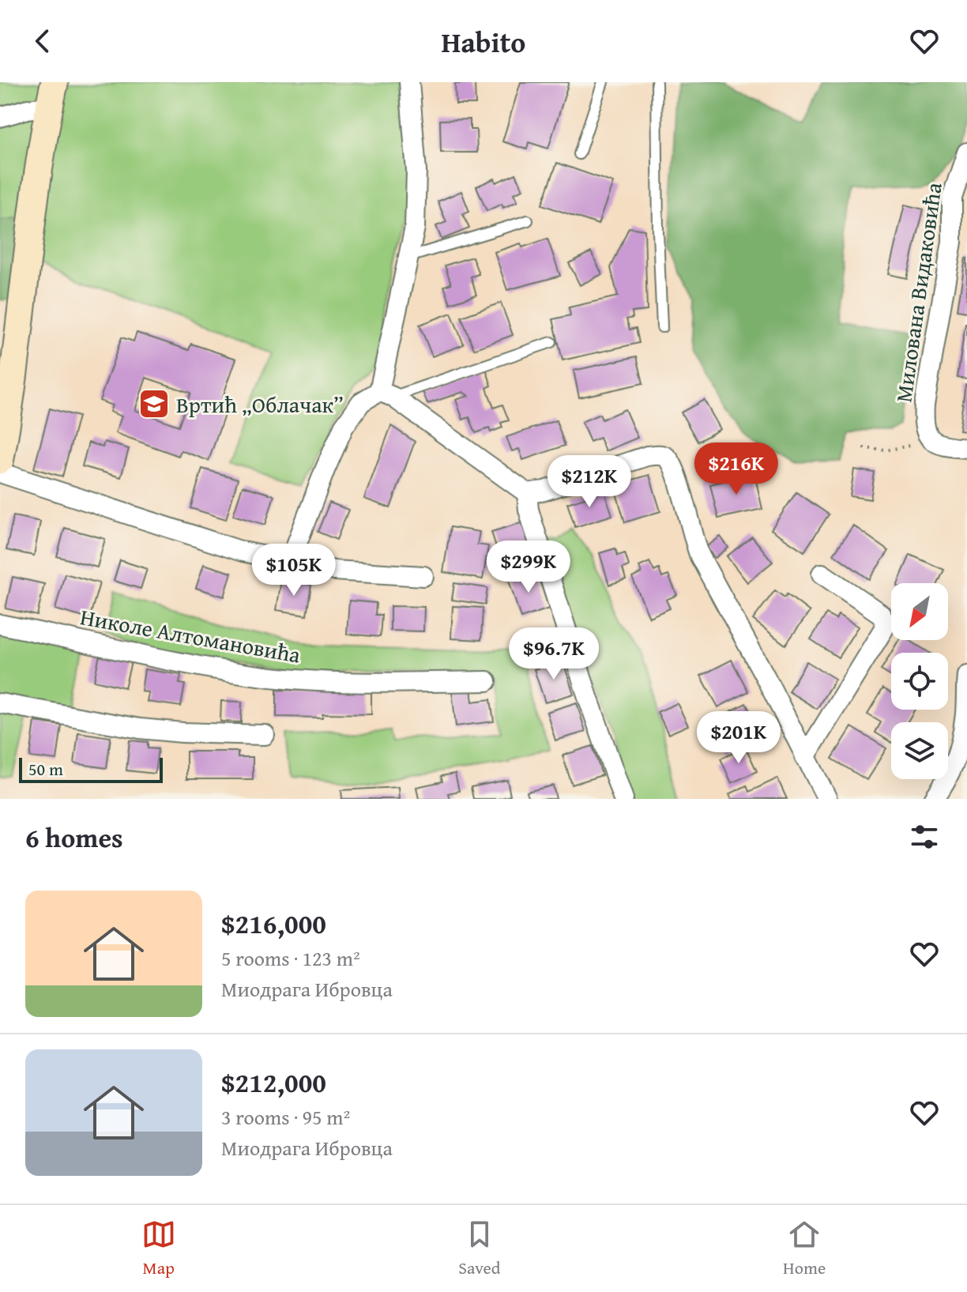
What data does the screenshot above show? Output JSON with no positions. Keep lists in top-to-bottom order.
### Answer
{
  "streets": {
    "street": ["Милована Видаковића", "Николе Алтомановића"]
  },
  "places": {
    "school or university": ["Вртић „Облачак”"]
  },
  "scale_bar": "50 m",
  "north": "bottom left",
  "page": {
    "header": "Habito",
    "price": [
      "$216K",
      "$212K",
      "$299K",
      "$105K",
      "$96.7K",
      "$201K"
    ],
    "scale": "50 m",
    "heading": "6 homes",
    "list": [
      {
        "name": "$216,000",
        "note": "5 rooms · 123 m² · Миодрага Ибровца"
      },
      {
        "name": "$212,000",
        "note": "3 rooms · 95 m² · Миодрага Ибровца"
      }
    ],
    "tabs": ["Map", "Saved", "Home"]
  }
}
